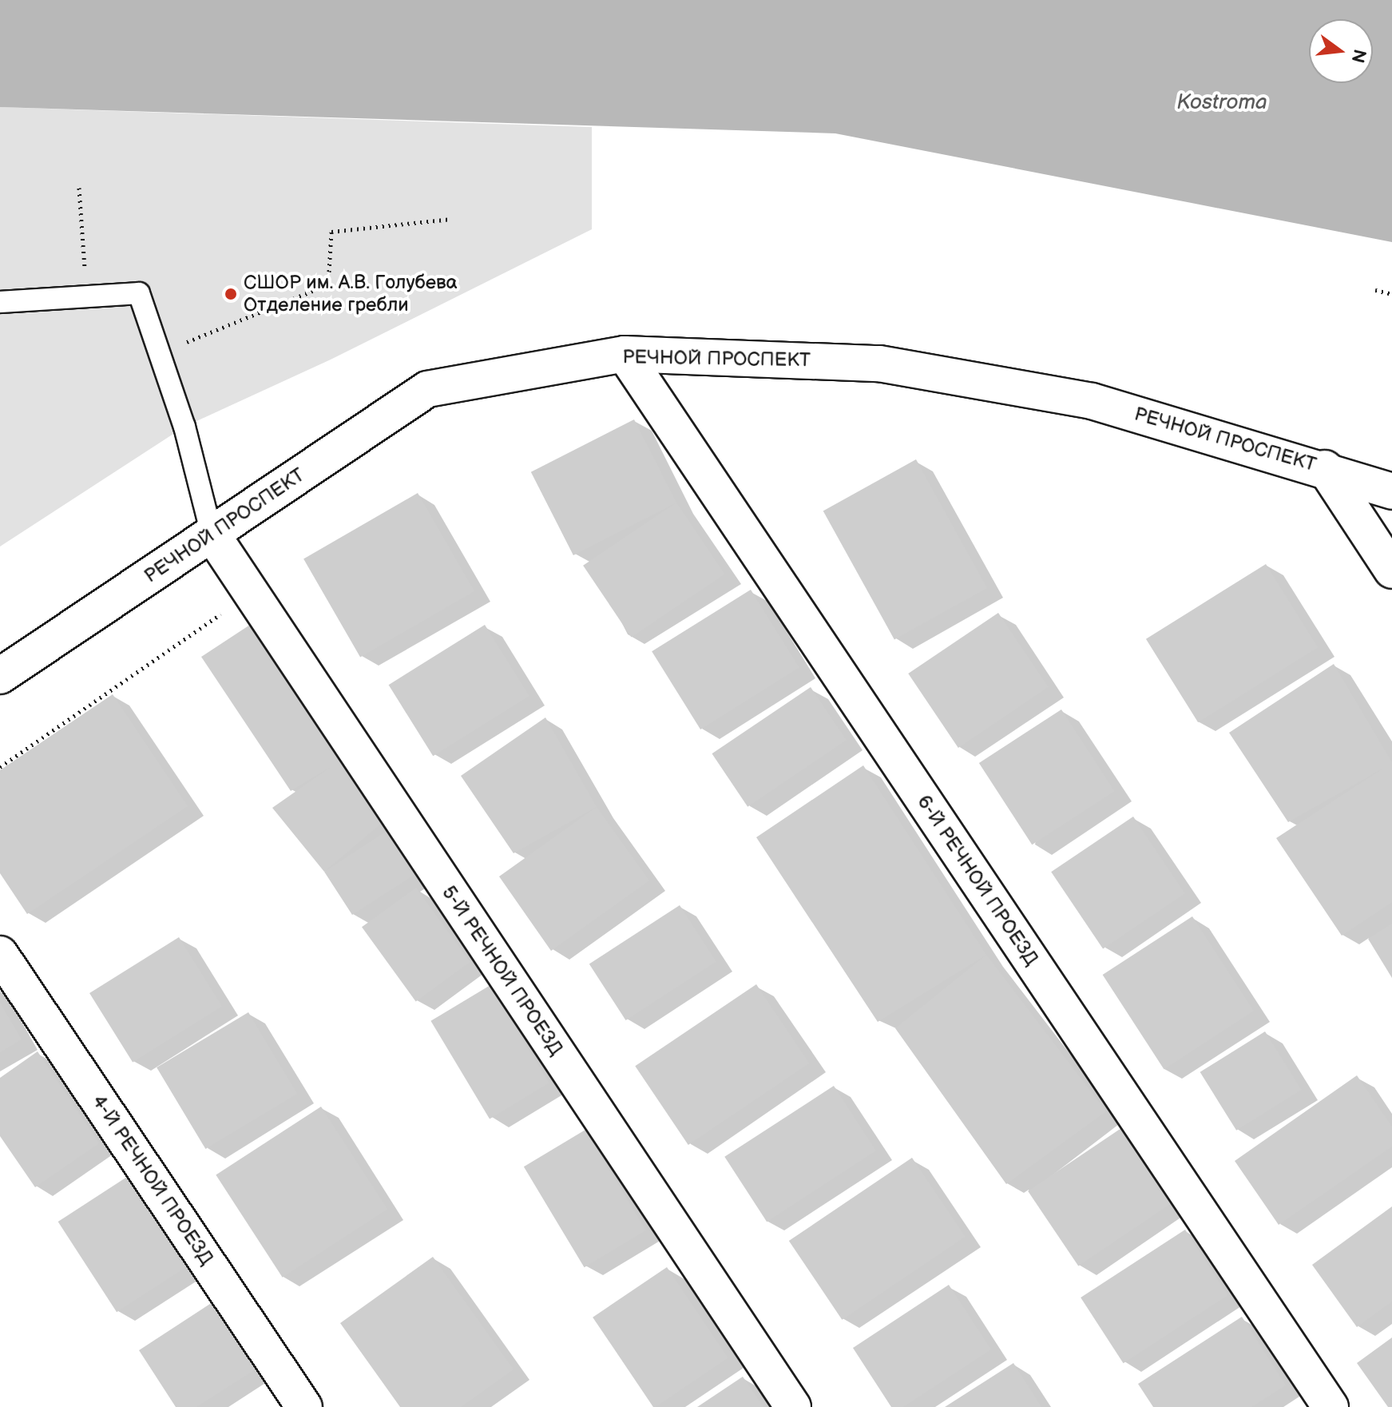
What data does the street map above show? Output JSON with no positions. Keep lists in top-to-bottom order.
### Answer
{
  "streets": {
    "street": [
      "РЕЧНОЙ ПРОСПЕКТ",
      "6-Й РЕЧНОЙ ПРОЕЗД",
      "5-Й РЕЧНОЙ ПРОЕЗД",
      "4-Й РЕЧНОЙ ПРОЕЗД"
    ]
  },
  "crossings": [
    ["РЕЧНОЙ ПРОСПЕКТ", "6-Й РЕЧНОЙ ПРОЕЗД"],
    ["РЕЧНОЙ ПРОСПЕКТ", "5-Й РЕЧНОЙ ПРОЕЗД"]
  ],
  "water": ["Kostroma"],
  "places": ["СШОР им. А.В. Голубева Отделение гребли"],
  "north": "right"
}
